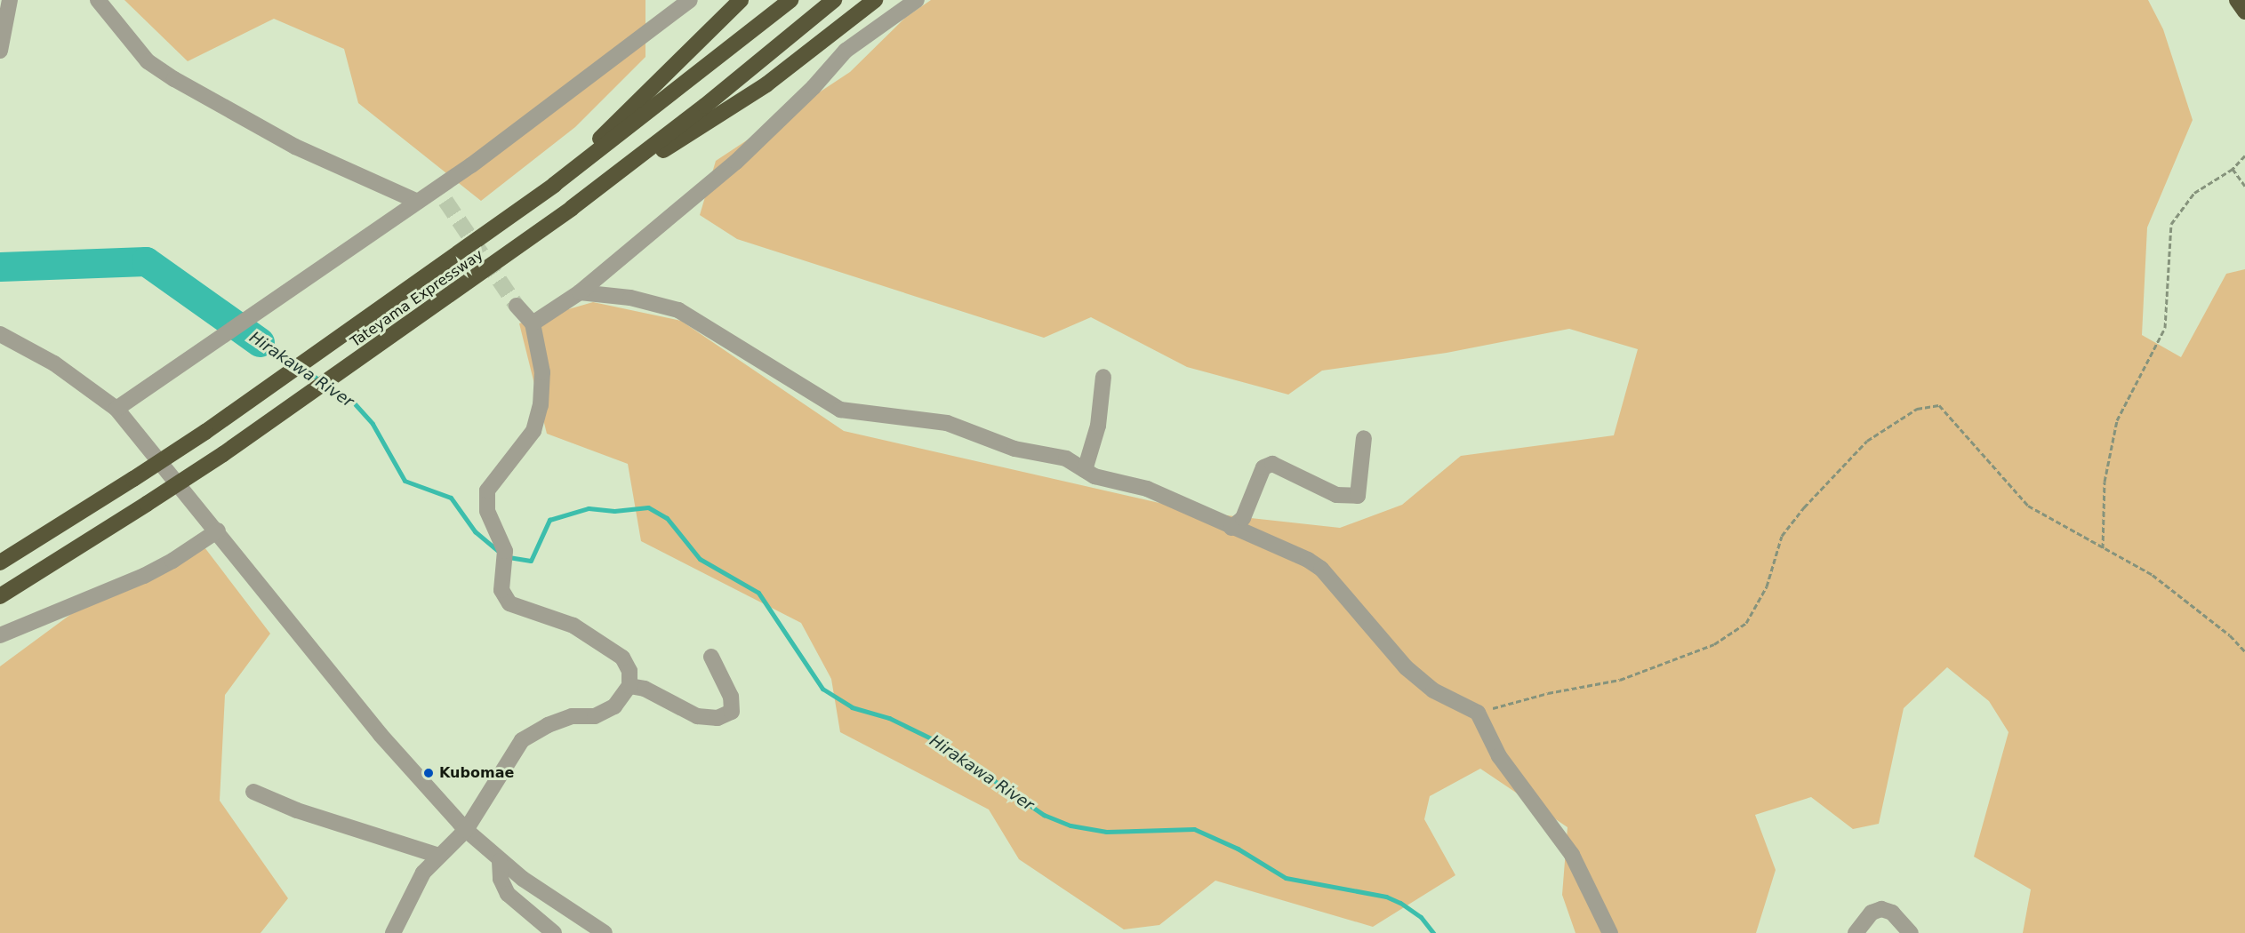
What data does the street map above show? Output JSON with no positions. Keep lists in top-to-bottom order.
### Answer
{
  "streets": {
    "highway": ["Tateyama Expressway"]
  },
  "water": ["Hirakawa River"],
  "places": ["Kubomae"]
}
